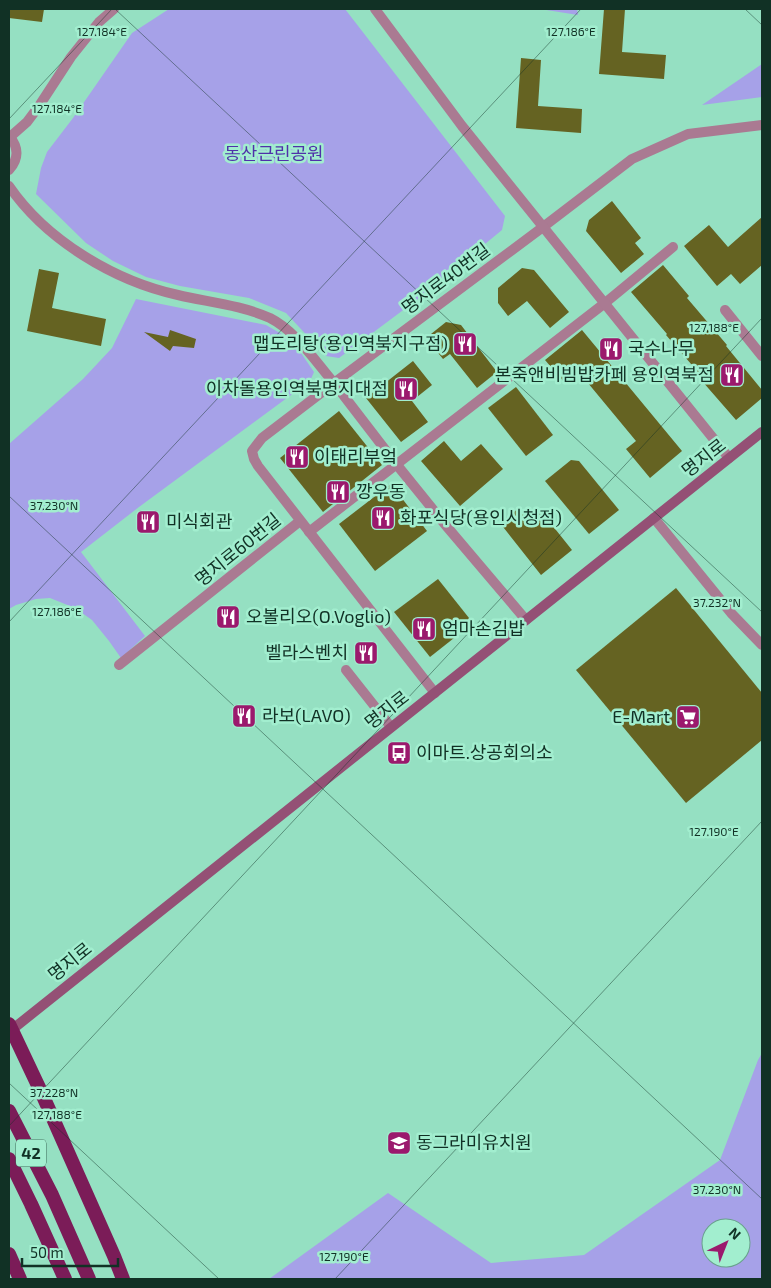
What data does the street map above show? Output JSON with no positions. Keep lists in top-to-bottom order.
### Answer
{
  "streets": {
    "highway": ["42"],
    "main road": ["명지로"],
    "street": ["명지로40번길", "명지로60번길"]
  },
  "crossings": [
    ["명지로40번길", "명지로60번길"],
    ["명지로", "명지로60번길"]
  ],
  "parks": ["동산근린공원"],
  "places": {
    "restaurant": [
      "맵도리탕(용인역북지구점)",
      "국수나무",
      "본죽앤비빔밥카페 용인역북점",
      "이차돌용인역북명지대점",
      "이태리부엌",
      "깡우동",
      "화포식당(용인시청점)",
      "미식회관",
      "오볼리오(O.Voglio)",
      "엄마손김밥",
      "벨라스벤치",
      "라보(LAVO)"
    ],
    "supermarket": ["E-Mart"],
    "bus stop": ["이마트.상공회의소"],
    "school or university": ["동그라미유치원"]
  },
  "scale_bar": "50 m",
  "north": "top right",
  "coordinates": [
    "127.184°E",
    "127.186°E",
    "127.188°E",
    "37.230°N",
    "37.232°N",
    "127.190°E",
    "37.228°N"
  ]
}
